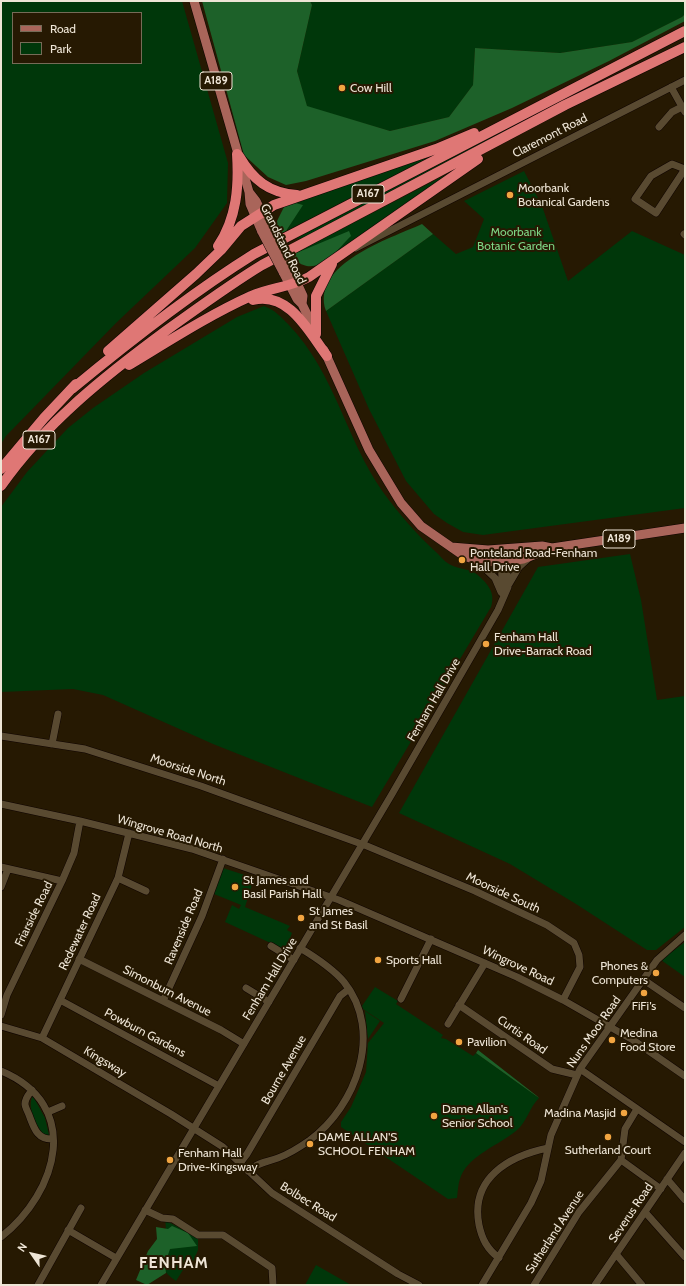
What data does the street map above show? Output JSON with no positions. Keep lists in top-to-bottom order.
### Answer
{
  "streets": {
    "highway": ["A167"],
    "main road": ["A189", "Grandstand Road"],
    "street": [
      "Claremont Road",
      "Fenham Hall Drive",
      "Moorside North",
      "Wingrove Road North",
      "Moorside South",
      "Friarside Road",
      "Ravenside Road",
      "Redewater Road",
      "Wingrove Road",
      "Simonburn Avenue",
      "Nuns Moor Road",
      "Powburn Gardens",
      "Curtis Road",
      "Kingsway",
      "Bourne Avenue",
      "Bolbec Road",
      "Severus Road",
      "Sutherland Avenue"
    ]
  },
  "crossings": [
    ["A189", "Grandstand Road"],
    ["A189", "Fenham Hall Drive"],
    ["Fenham Hall Drive", "Moorside North"],
    ["Fenham Hall Drive", "Wingrove Road North"],
    ["Fenham Hall Drive", "Moorside South"],
    ["Fenham Hall Drive", "Wingrove Road"],
    ["Fenham Hall Drive", "Simonburn Avenue"],
    ["Fenham Hall Drive", "Powburn Gardens"],
    ["Fenham Hall Drive", "Kingsway"],
    ["Fenham Hall Drive", "Bolbec Road"],
    ["Moorside North", "Moorside South"],
    ["Wingrove Road North", "Friarside Road"],
    ["Wingrove Road North", "Ravenside Road"],
    ["Wingrove Road North", "Redewater Road"],
    ["Wingrove Road North", "Wingrove Road"],
    ["Moorside South", "Wingrove Road"],
    ["Ravenside Road", "Simonburn Avenue"],
    ["Redewater Road", "Simonburn Avenue"],
    ["Redewater Road", "Powburn Gardens"],
    ["Redewater Road", "Kingsway"],
    ["Wingrove Road", "Nuns Moor Road"],
    ["Nuns Moor Road", "Curtis Road"],
    ["Kingsway", "Bolbec Road"],
    ["Bourne Avenue", "Bolbec Road"]
  ],
  "districts": ["FENHAM"],
  "parks": ["Moorbank Botanic Garden"],
  "places": [
    "Cow Hill",
    "Moorbank Botanical Gardens",
    "Ponteland Road-Fenham Hall Drive",
    "Fenham Hall Drive-Barrack Road",
    "St James and Basil Parish Hall",
    "St James and St Basil",
    "Sports Hall",
    "Phones & Computers",
    "FiFi's",
    "Medina Food Store",
    "Pavilion",
    "Madina Masjid",
    "Dame Allan's Senior School",
    "Sutherland Court",
    "DAME ALLAN'S SCHOOL FENHAM",
    "Fenham Hall Drive-Kingsway"
  ],
  "legend": ["Road", "Park"],
  "north": "top left"
}
